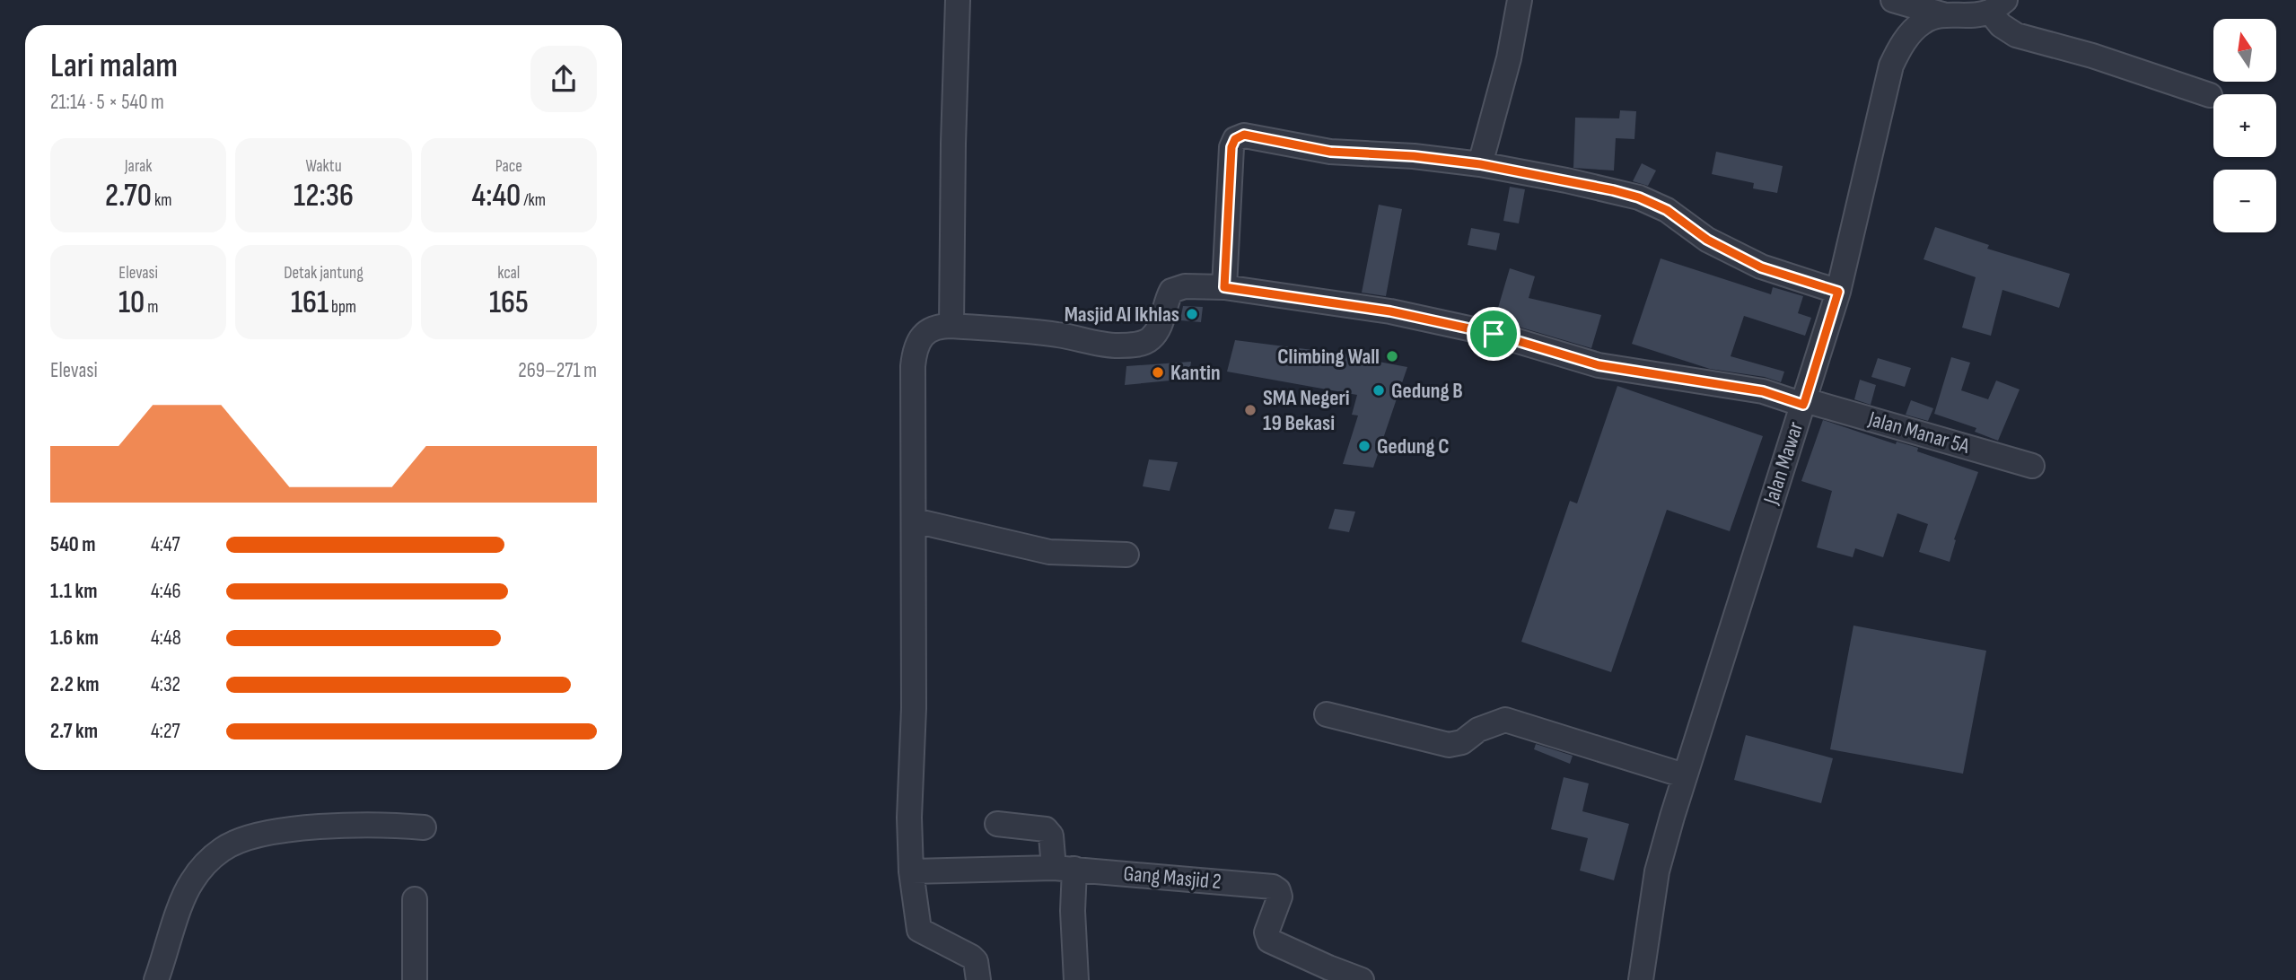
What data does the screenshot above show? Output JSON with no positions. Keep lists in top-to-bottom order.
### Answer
{
  "streets": {
    "street": ["Jalan Manar 5A", "Jalan Mawar", "Gang Masjid 2"]
  },
  "crossings": [
    ["Jalan Manar 5A", "Jalan Mawar"]
  ],
  "places": [
    "Masjid Al Ikhlas",
    "Climbing Wall",
    "Kantin",
    "Gedung B",
    "SMA Negeri 19 Bekasi",
    "Gedung C"
  ],
  "north": "top",
  "page": {
    "map_buttons": ["+", "−"],
    "heading": ["Lari malam", "21:14 · 5 × 540 m"],
    "stats": [
      ["Jarak", "2.70 km"],
      ["Waktu", "12:36"],
      ["Pace", "4:40 /km"],
      ["Elevasi", "10 m"],
      ["Detak jantung", "161 bpm"],
      ["kcal", "165"]
    ],
    "chart": ["Elevasi", "269–271 m"],
    "list": [
      {
        "name": "540 m",
        "note": "4:47"
      },
      {
        "name": "1.1 km",
        "note": "4:46"
      },
      {
        "name": "1.6 km",
        "note": "4:48"
      },
      {
        "name": "2.2 km",
        "note": "4:32"
      },
      {
        "name": "2.7 km",
        "note": "4:27"
      }
    ]
  }
}
